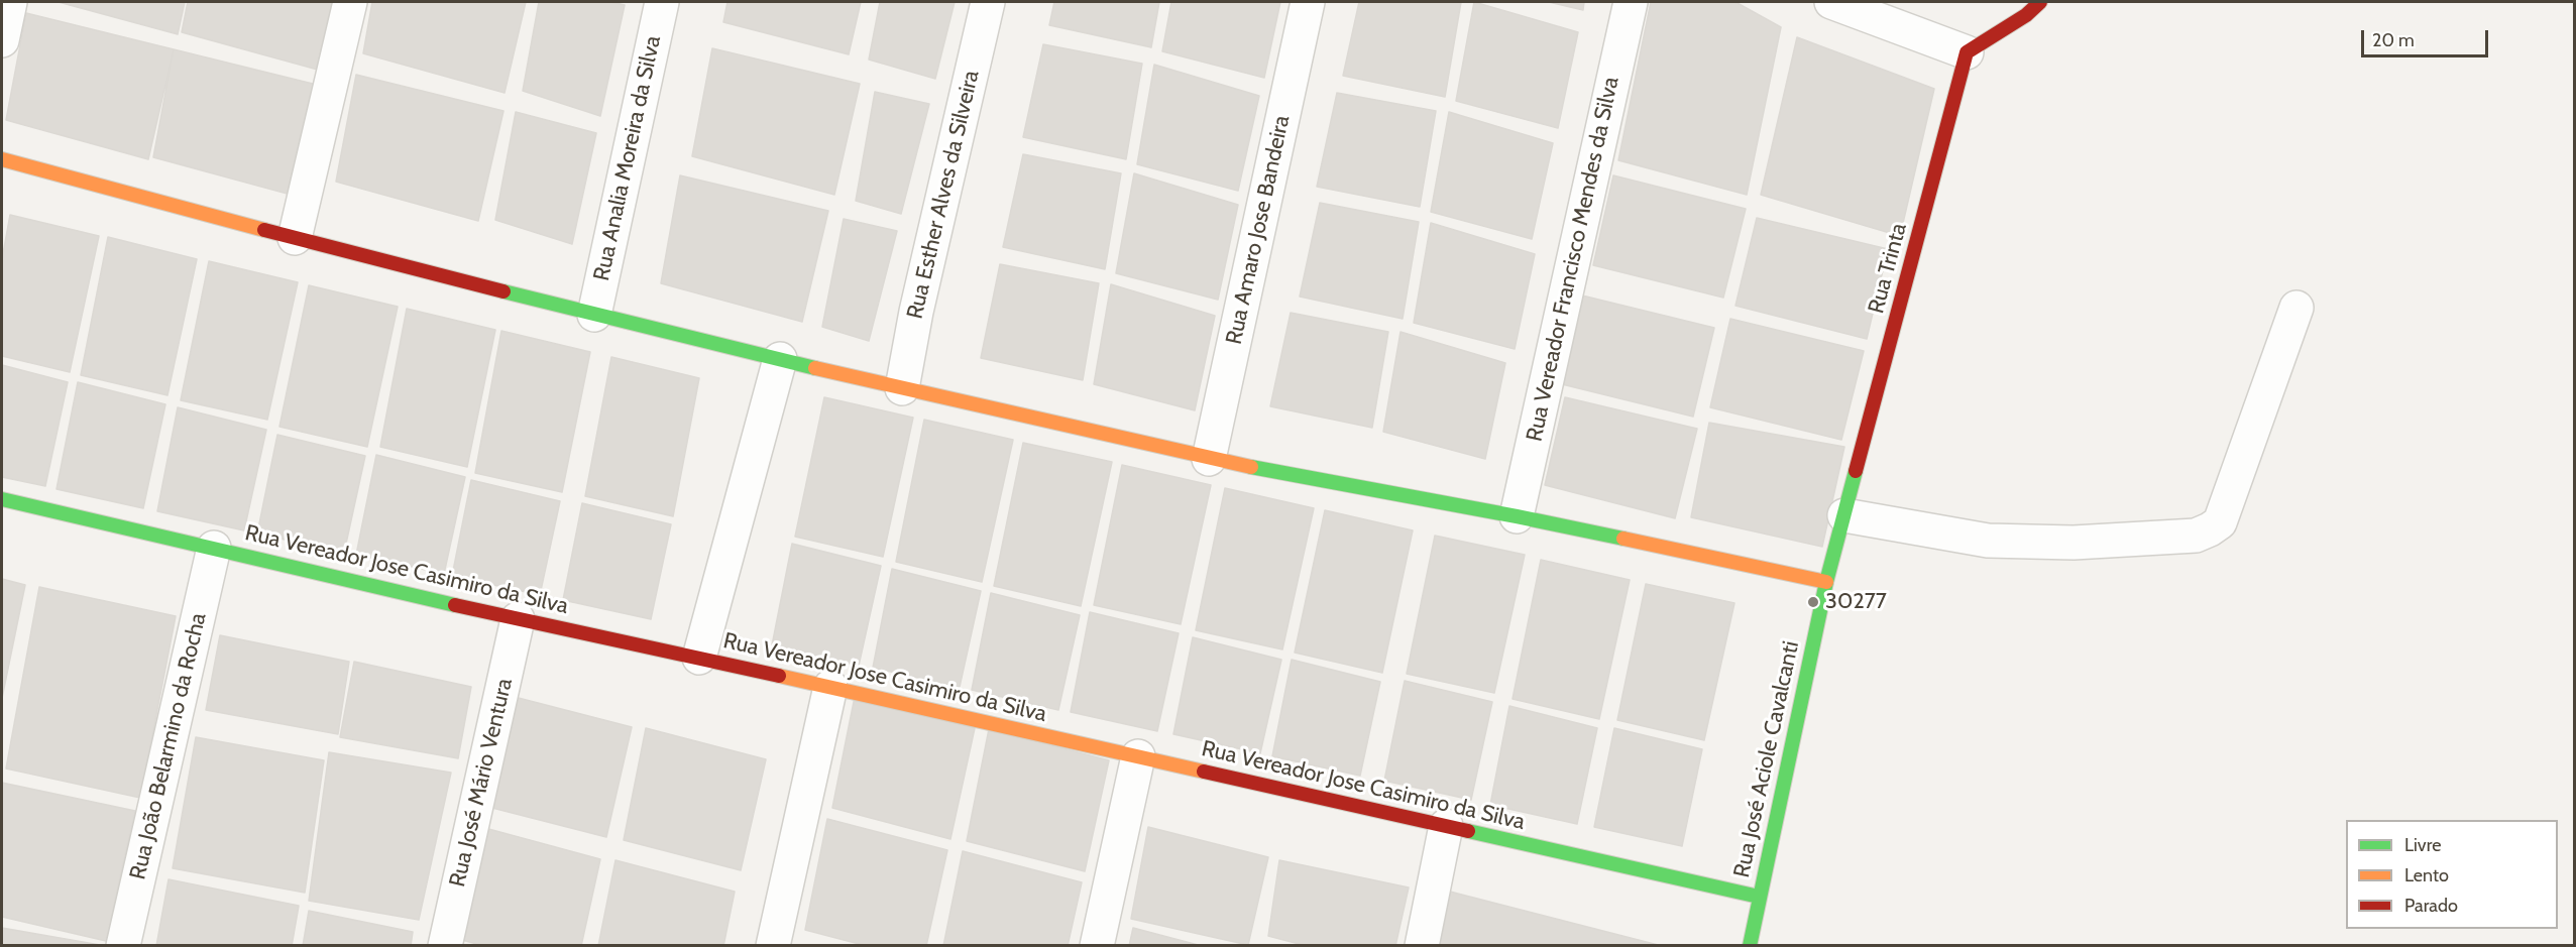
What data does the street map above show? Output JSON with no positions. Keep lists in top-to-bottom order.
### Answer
{
  "streets": {
    "street": [
      "Rua Analia Moreira da Silva",
      "Rua Esther Alves da Silveira",
      "Rua Amaro Jose Bandeira",
      "Rua Vereador Francisco Mendes da Silva",
      "Rua Trinta",
      "Rua Vereador Jose Casimiro da Silva",
      "Rua João Belarmino da Rocha",
      "Rua José Aciole Cavalcanti",
      "Rua José Mário Ventura"
    ]
  },
  "crossings": [
    ["Rua Trinta", "Rua José Aciole Cavalcanti"],
    ["Rua Vereador Jose Casimiro da Silva", "Rua João Belarmino da Rocha"],
    ["Rua Vereador Jose Casimiro da Silva", "Rua José Aciole Cavalcanti"],
    ["Rua Vereador Jose Casimiro da Silva", "Rua José Mário Ventura"]
  ],
  "places": ["30277"],
  "legend": ["Livre", "Lento", "Parado"],
  "scale_bar": "20 m"
}
